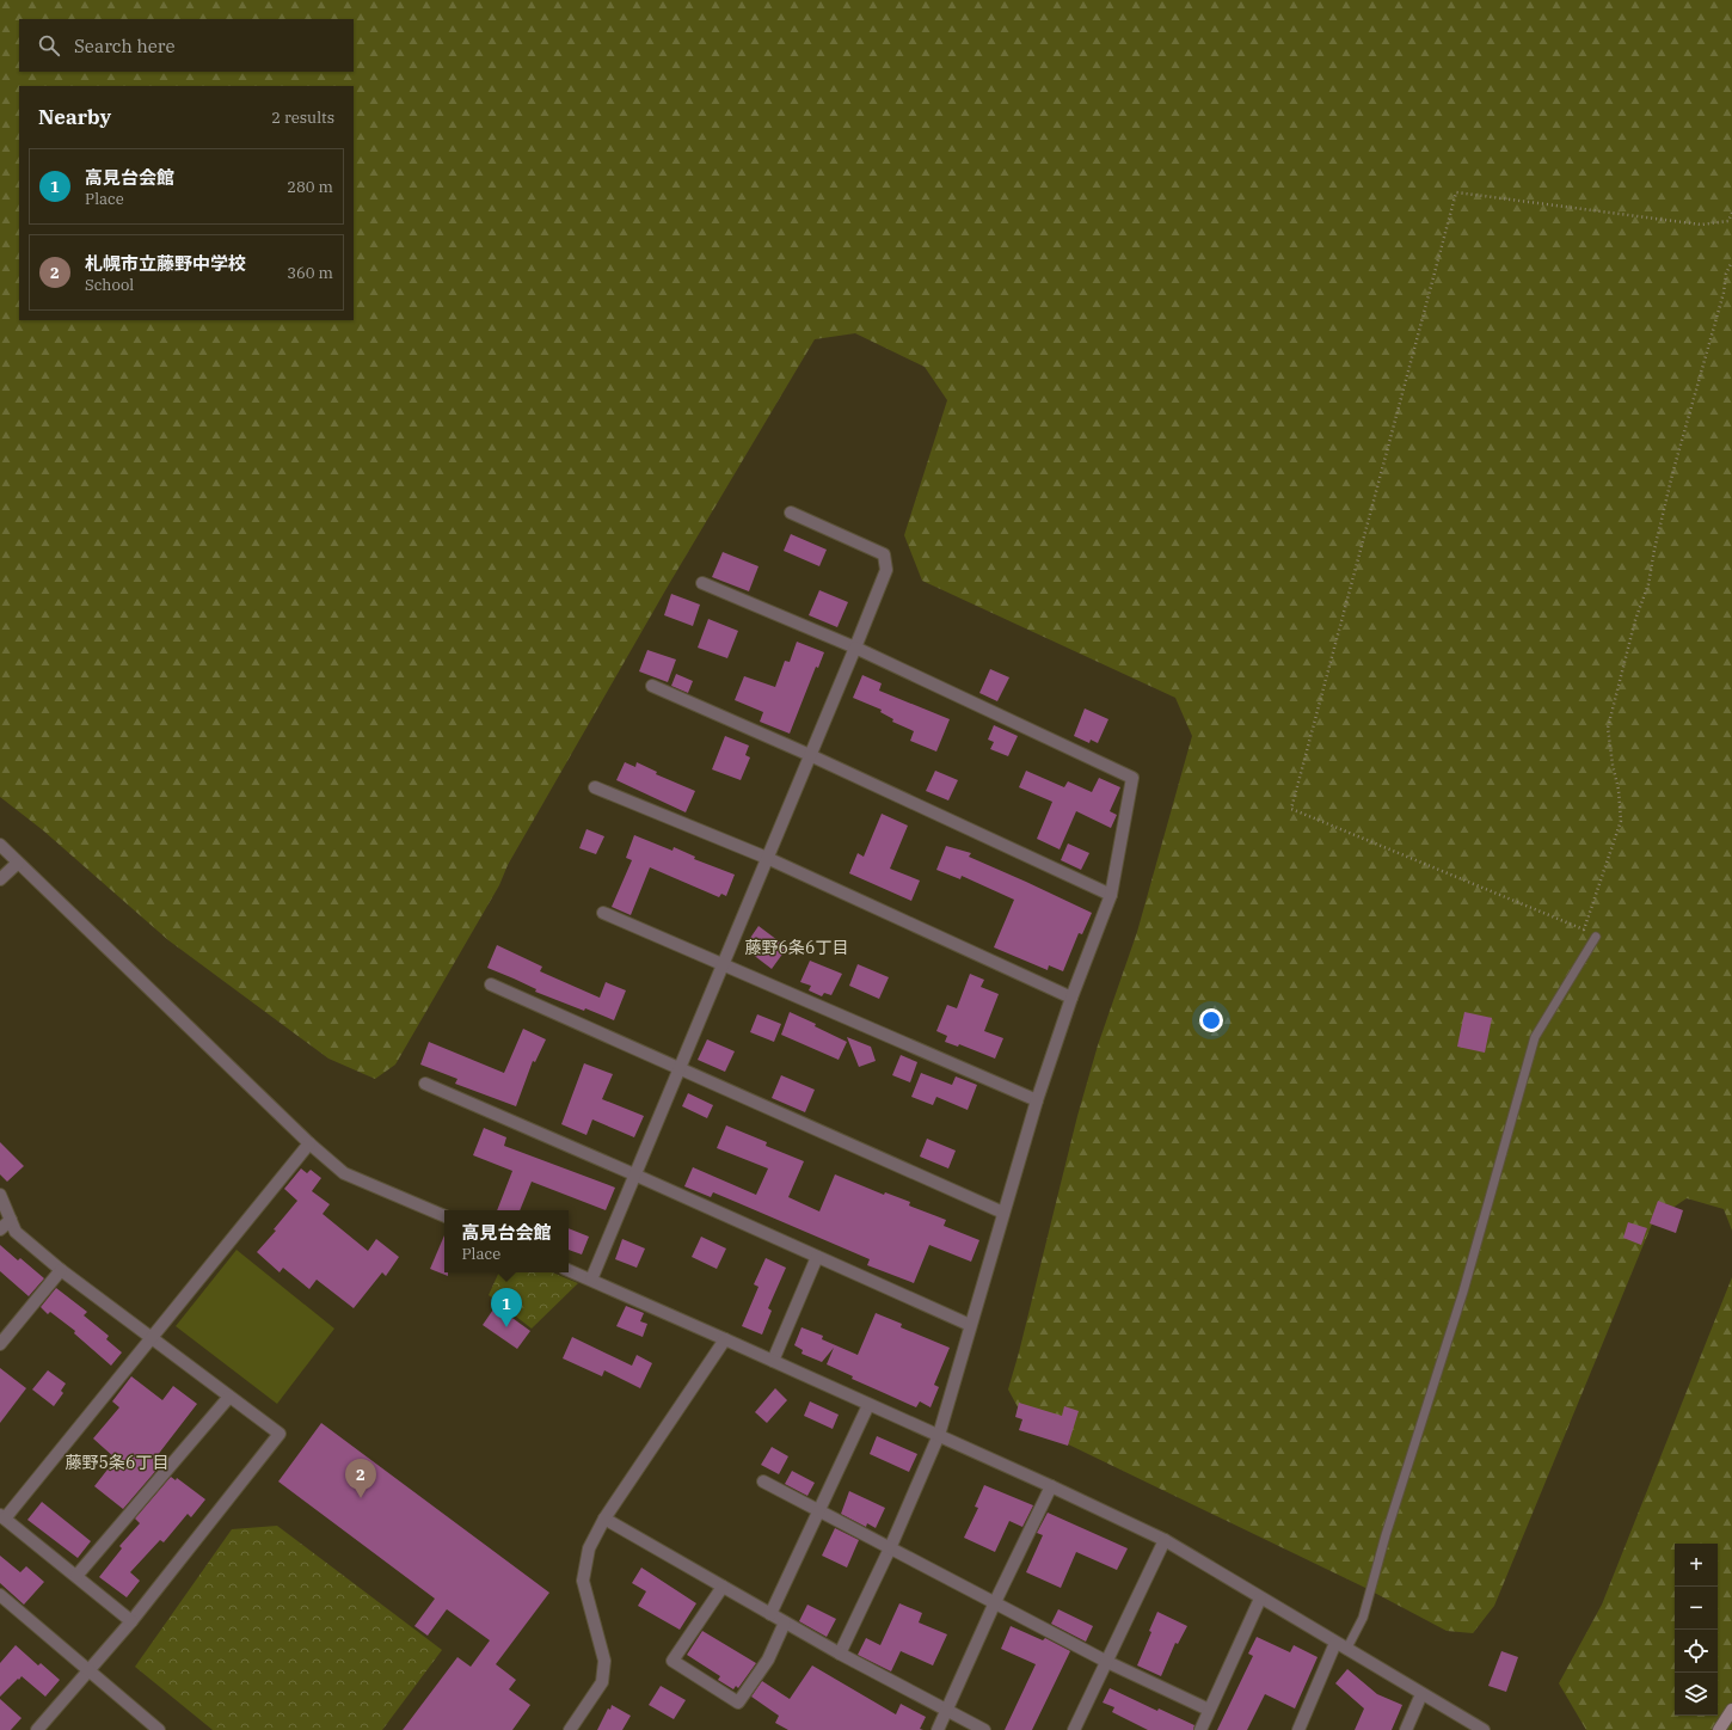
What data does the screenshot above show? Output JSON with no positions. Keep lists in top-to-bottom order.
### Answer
{
  "districts": ["藤野6条6丁目", "藤野5条6丁目"],
  "page": {
    "search": "Search here",
    "heading": ["Nearby", "2 results"],
    "list": [
      {
        "mark": "1",
        "name": "高見台会館",
        "note": "Place",
        "value": "280 m"
      },
      {
        "mark": "2",
        "name": "札幌市立藤野中学校",
        "note": "School",
        "value": "360 m"
      }
    ],
    "popup": ["高見台会館", "Place"],
    "pins": ["1", "2"],
    "map_buttons": ["+", "−"]
  }
}
